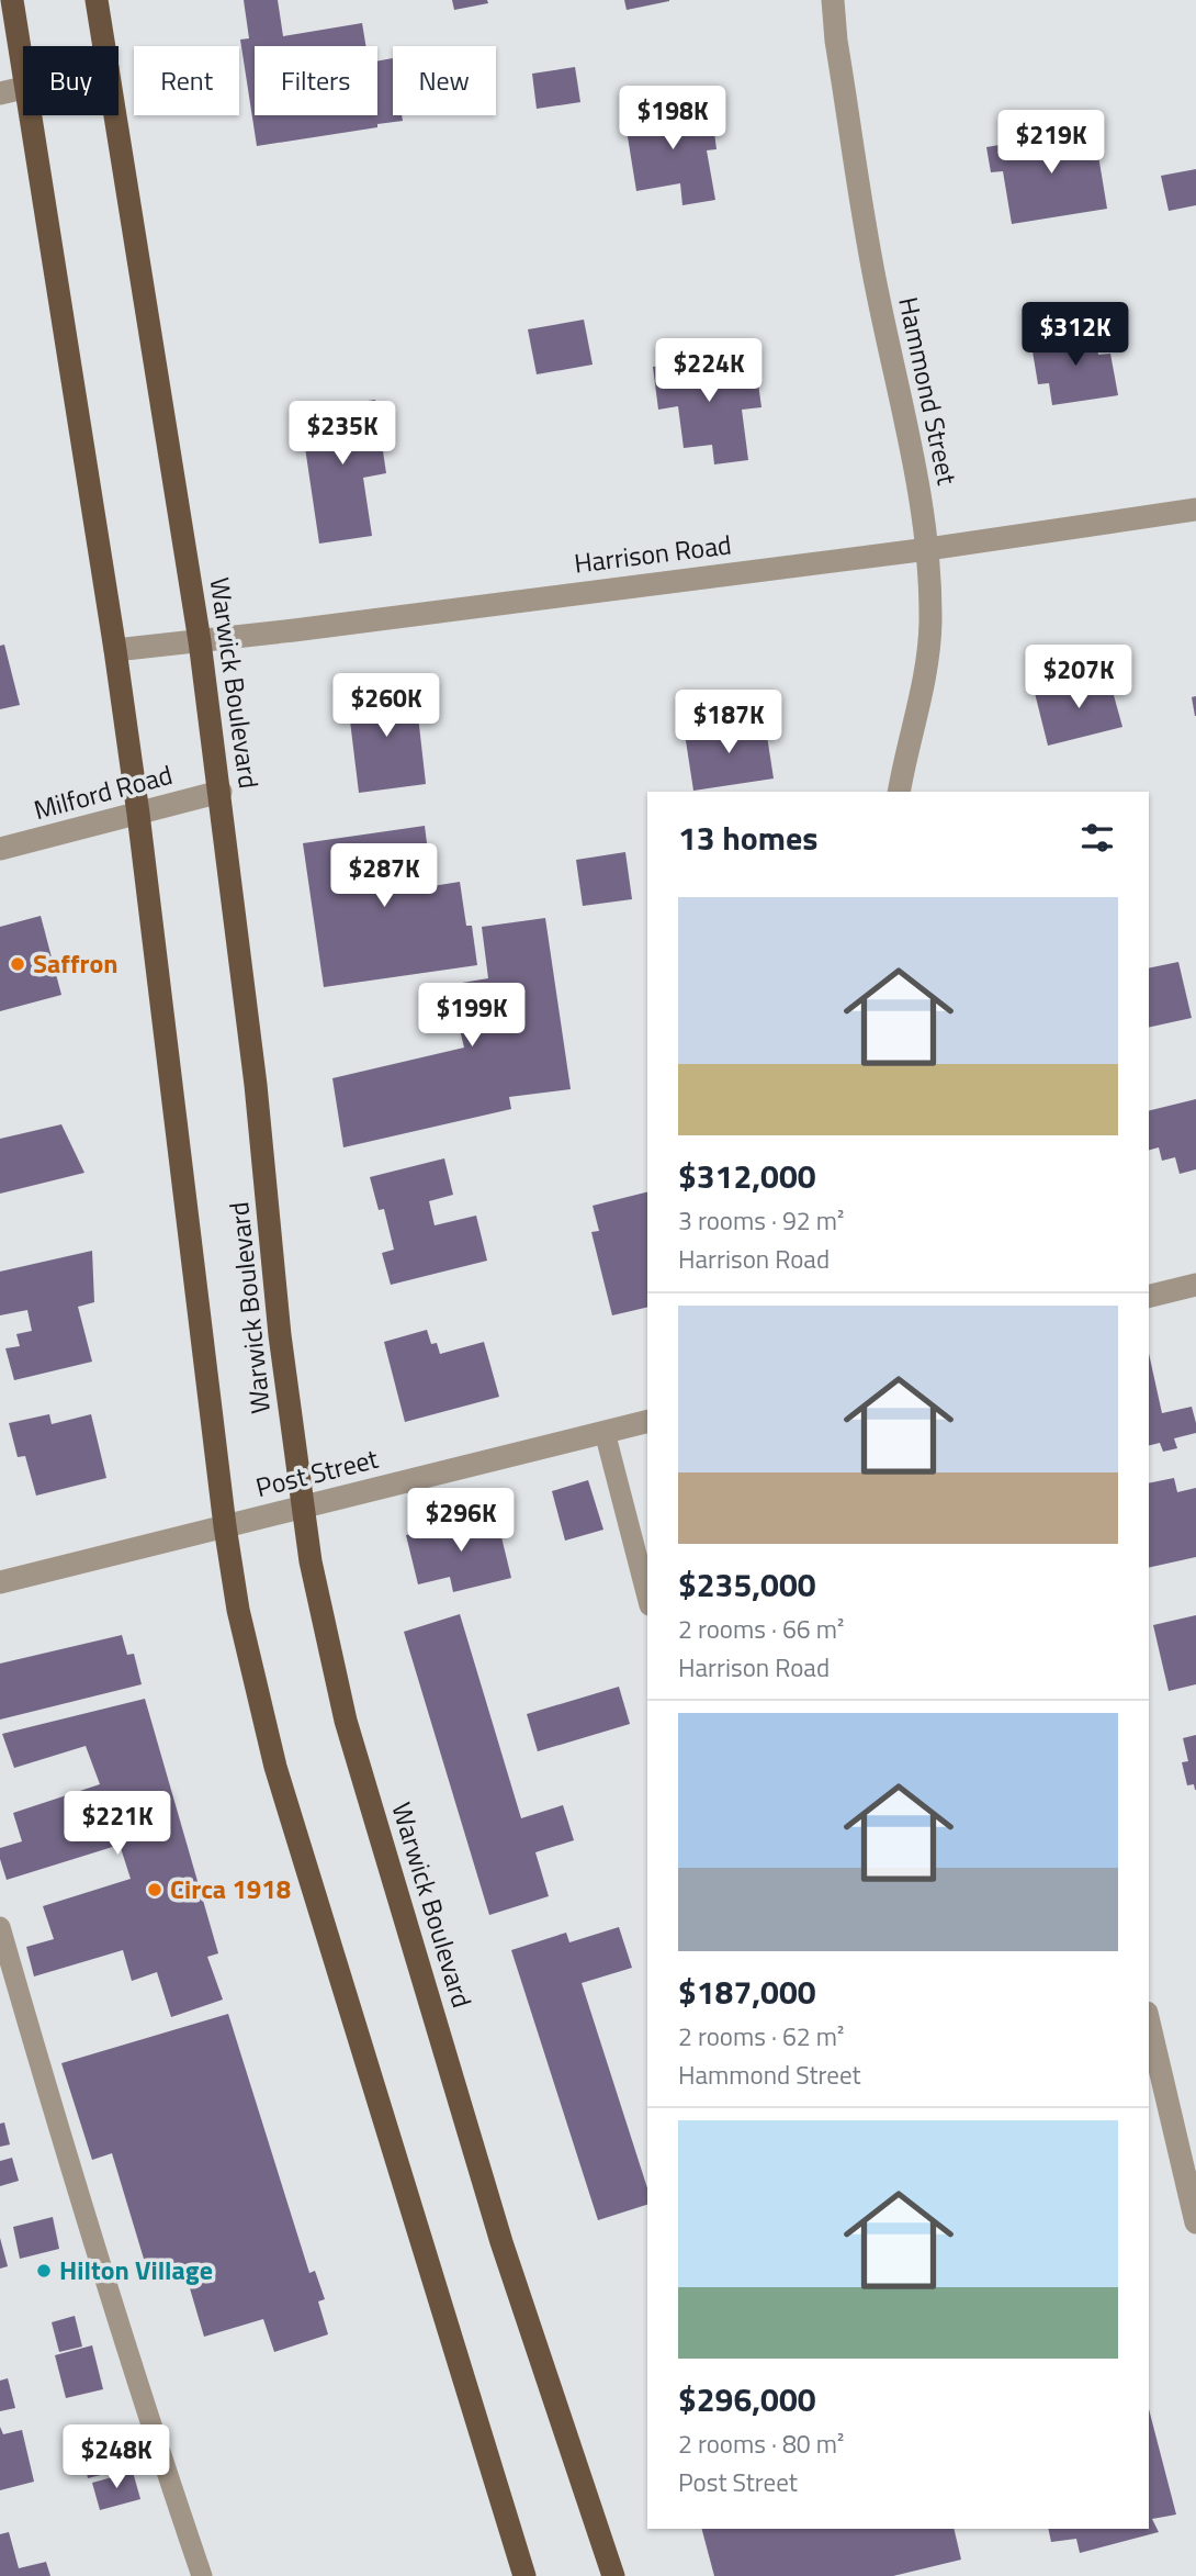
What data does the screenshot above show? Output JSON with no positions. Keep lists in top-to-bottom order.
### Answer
{
  "streets": {
    "main road": ["Warwick Boulevard"],
    "street": [
      "Hammond Street",
      "Harrison Road",
      "Milford Road",
      "Post Street"
    ]
  },
  "crossings": [
    ["Hammond Street", "Harrison Road"],
    ["Harrison Road", "Warwick Boulevard"],
    ["Warwick Boulevard", "Milford Road"],
    ["Warwick Boulevard", "Post Street"]
  ],
  "places": ["Saffron", "Circa 1918", "Hilton Village"],
  "page": {
    "chip": [
      "Buy",
      "Rent",
      "Filters",
      "New"
    ],
    "price": [
      "$198K",
      "$219K",
      "$312K",
      "$224K",
      "$235K",
      "$207K",
      "$260K",
      "$187K",
      "$287K",
      "$199K",
      "$296K",
      "$221K",
      "$248K"
    ],
    "heading": "13 homes",
    "list": [
      {
        "name": "$312,000",
        "note": "3 rooms · 92 m² · Harrison Road"
      },
      {
        "name": "$235,000",
        "note": "2 rooms · 66 m² · Harrison Road"
      },
      {
        "name": "$187,000",
        "note": "2 rooms · 62 m² · Hammond Street"
      },
      {
        "name": "$296,000",
        "note": "2 rooms · 80 m² · Post Street"
      }
    ]
  }
}
